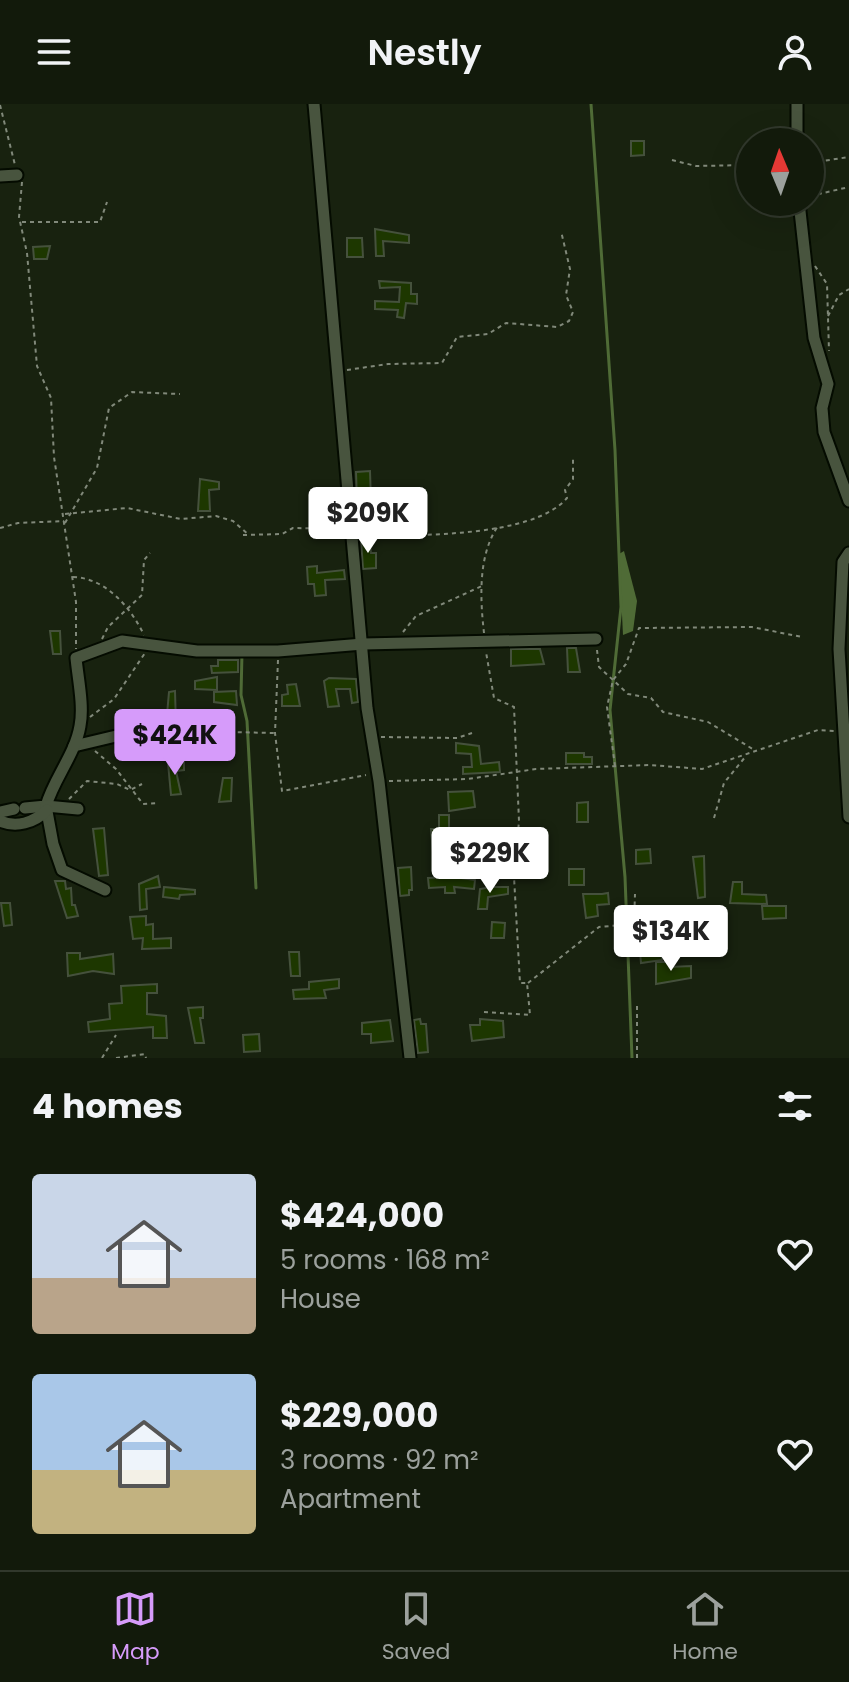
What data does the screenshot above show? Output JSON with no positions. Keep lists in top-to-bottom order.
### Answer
{
  "north": "top",
  "page": {
    "header": "Nestly",
    "price": [
      "$209K",
      "$424K",
      "$229K",
      "$134K"
    ],
    "heading": "4 homes",
    "list": [
      {
        "name": "$424,000",
        "note": "5 rooms · 168 m² · House"
      },
      {
        "name": "$229,000",
        "note": "3 rooms · 92 m² · Apartment"
      }
    ],
    "tabs": ["Map", "Saved", "Home"]
  }
}
